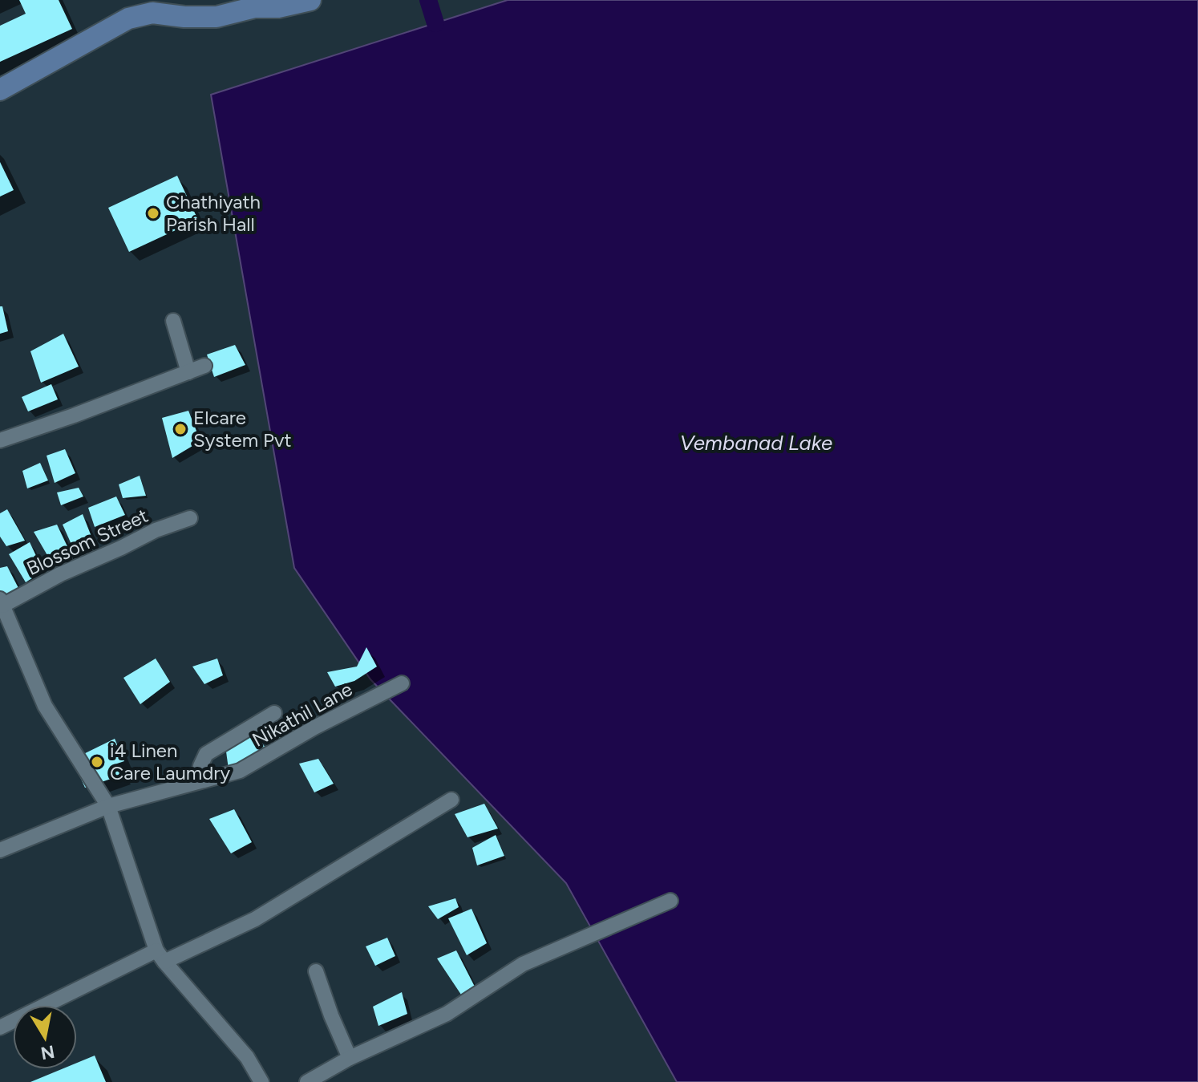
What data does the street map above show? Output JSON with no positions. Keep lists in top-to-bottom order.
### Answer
{
  "streets": {
    "street": ["Blossom Street", "Nikathil Lane"]
  },
  "water": ["Vembanad Lake"],
  "places": ["Chathiyath Parish Hall", "Elcare System Pvt", "i4 Linen Care Laumdry"],
  "north": "bottom"
}
